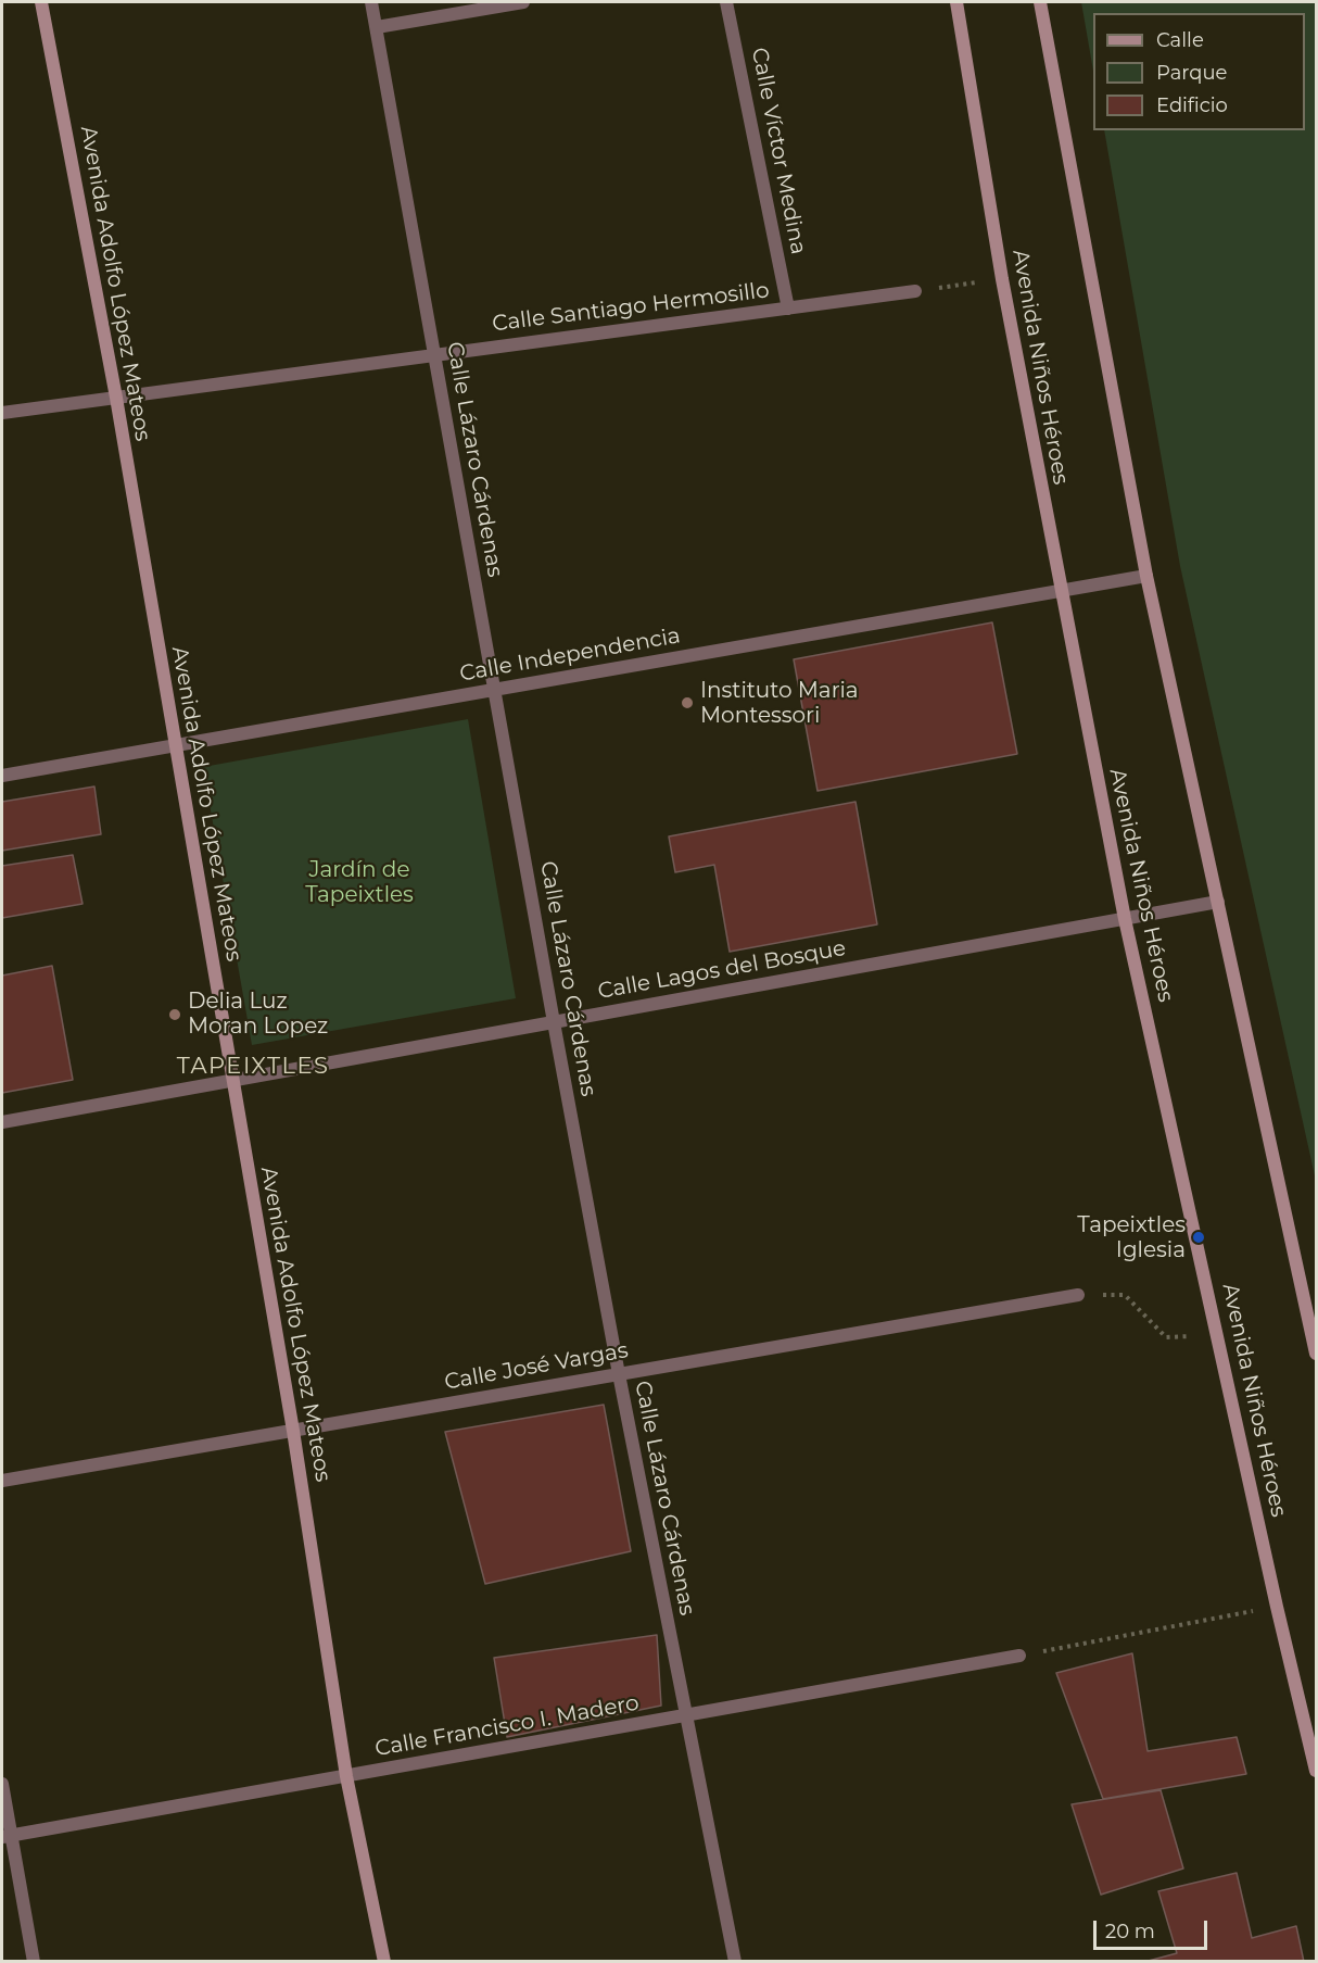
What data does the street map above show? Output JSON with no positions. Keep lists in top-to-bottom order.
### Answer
{
  "streets": {
    "main road": ["Avenida Adolfo López Mateos", "Avenida Niños Héroes"],
    "street": [
      "Calle Víctor Medina",
      "Calle Santiago Hermosillo",
      "Calle Lázaro Cárdenas",
      "Calle Independencia",
      "Calle Lagos del Bosque",
      "Calle José Vargas",
      "Calle Francisco I. Madero"
    ]
  },
  "crossings": [
    ["Calle Víctor Medina", "Calle Santiago Hermosillo"],
    ["Avenida Adolfo López Mateos", "Calle Santiago Hermosillo"],
    ["Avenida Adolfo López Mateos", "Calle Independencia"],
    ["Avenida Adolfo López Mateos", "Calle Lagos del Bosque"],
    ["Avenida Adolfo López Mateos", "Calle José Vargas"],
    ["Avenida Adolfo López Mateos", "Calle Francisco I. Madero"],
    ["Calle Santiago Hermosillo", "Calle Lázaro Cárdenas"],
    ["Avenida Niños Héroes", "Calle Independencia"],
    ["Avenida Niños Héroes", "Calle Lagos del Bosque"],
    ["Calle Lázaro Cárdenas", "Calle Independencia"],
    ["Calle Lázaro Cárdenas", "Calle Lagos del Bosque"],
    ["Calle Lázaro Cárdenas", "Calle José Vargas"],
    ["Calle Lázaro Cárdenas", "Calle Francisco I. Madero"]
  ],
  "districts": ["TAPEIXTLES"],
  "parks": ["Jardín de Tapeixtles"],
  "places": ["Instituto Maria Montessori", "Delia Luz Moran Lopez", "Tapeixtles Iglesia"],
  "legend": ["Calle", "Parque", "Edificio"],
  "scale_bar": "20 m"
}
